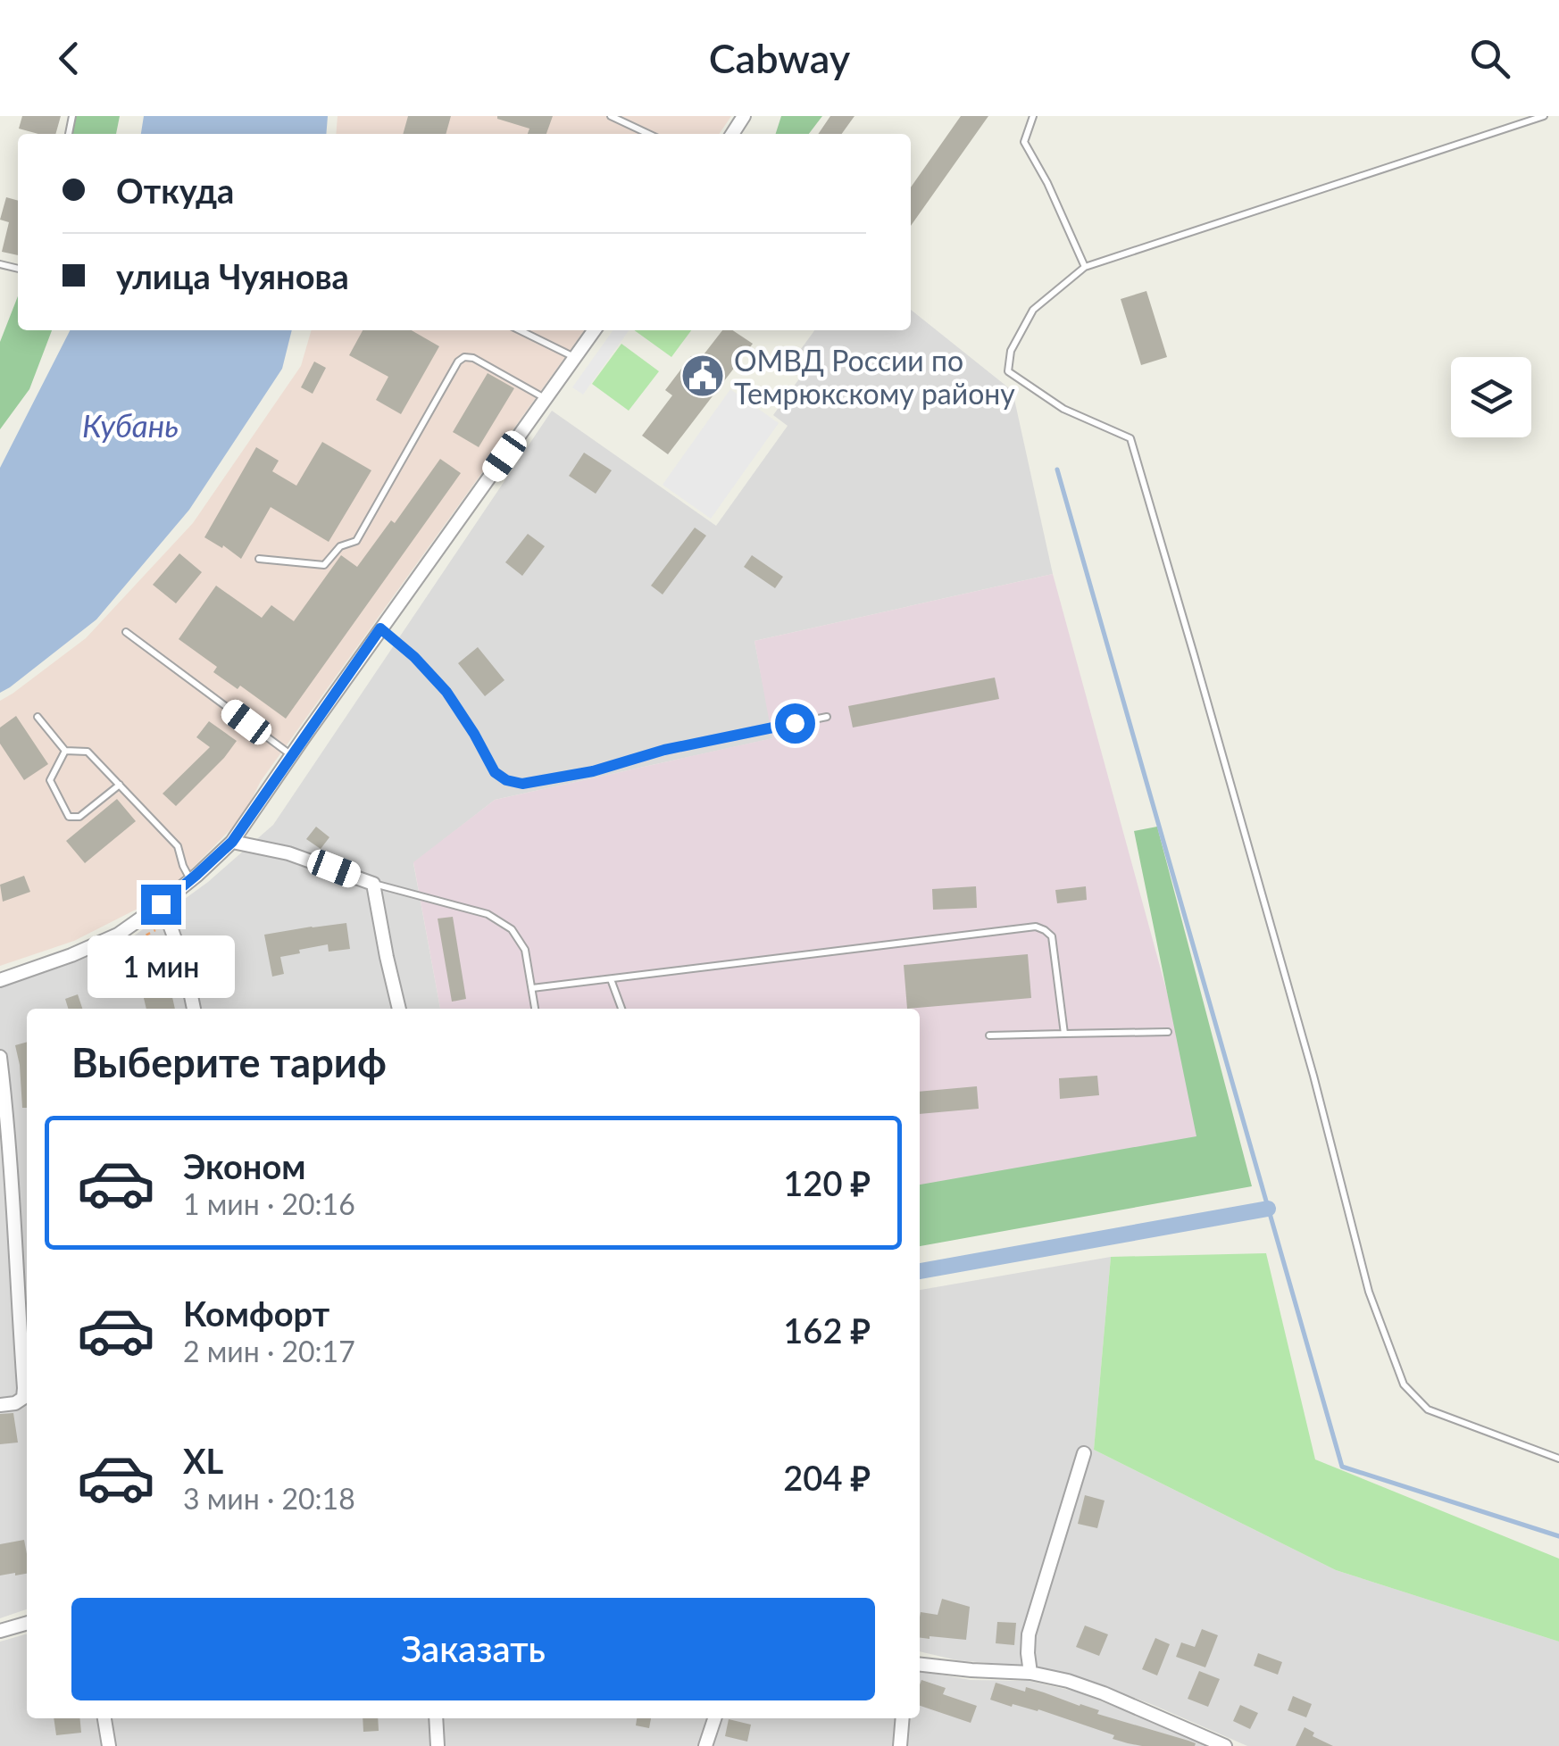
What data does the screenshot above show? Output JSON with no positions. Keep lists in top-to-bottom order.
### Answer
{
  "water": ["Кубань"],
  "places": {
    "public building": ["ОМВД России по Темрюкскому району"]
  },
  "page": {
    "header": "Cabway",
    "banner": ["Откуда", "улица Чуянова"],
    "bubble": "1 мин",
    "heading": "Выберите тариф",
    "list": [
      {
        "name": "Эконом",
        "note": "1 мин · 20:16",
        "value": "120 ₽"
      },
      {
        "name": "Комфорт",
        "note": "2 мин · 20:17",
        "value": "162 ₽"
      },
      {
        "name": "XL",
        "note": "3 мин · 20:18",
        "value": "204 ₽"
      }
    ],
    "buttons": "Заказать"
  }
}
